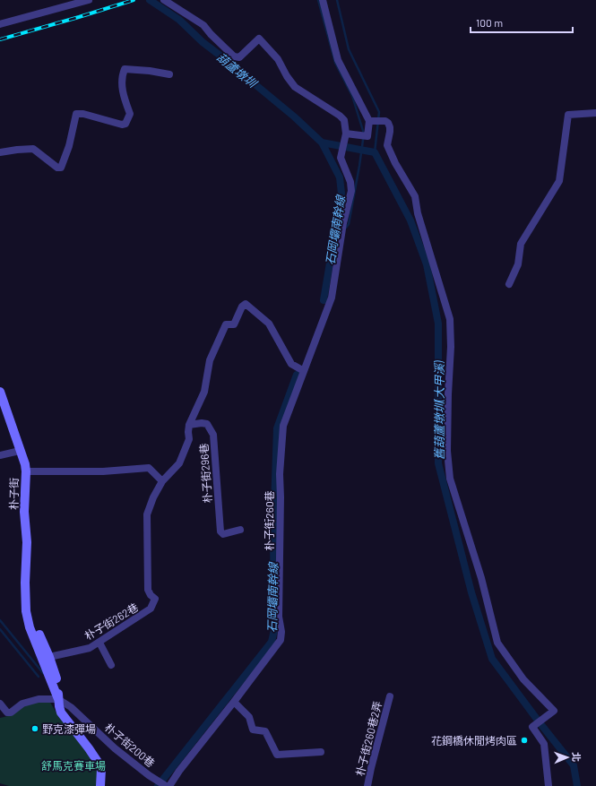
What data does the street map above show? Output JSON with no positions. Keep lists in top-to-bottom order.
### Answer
{
  "streets": {
    "street": [
      "朴子街296巷",
      "朴子街",
      "朴子街260巷",
      "朴子街262巷",
      "朴子街260巷2弄",
      "朴子街200巷"
    ]
  },
  "crossings": [
    ["朴子街296巷", "朴子街262巷"],
    ["朴子街", "朴子街262巷"],
    ["朴子街", "朴子街200巷"]
  ],
  "water": ["葫蘆墩圳", "石岡壩南幹線", "舊葫蘆墩圳(大甲溪)"],
  "parks": ["舒馬克賽車場"],
  "places": ["野克漆彈場", "花鋼橋休閒烤肉區"],
  "scale_bar": "100 m",
  "north": "right"
}
